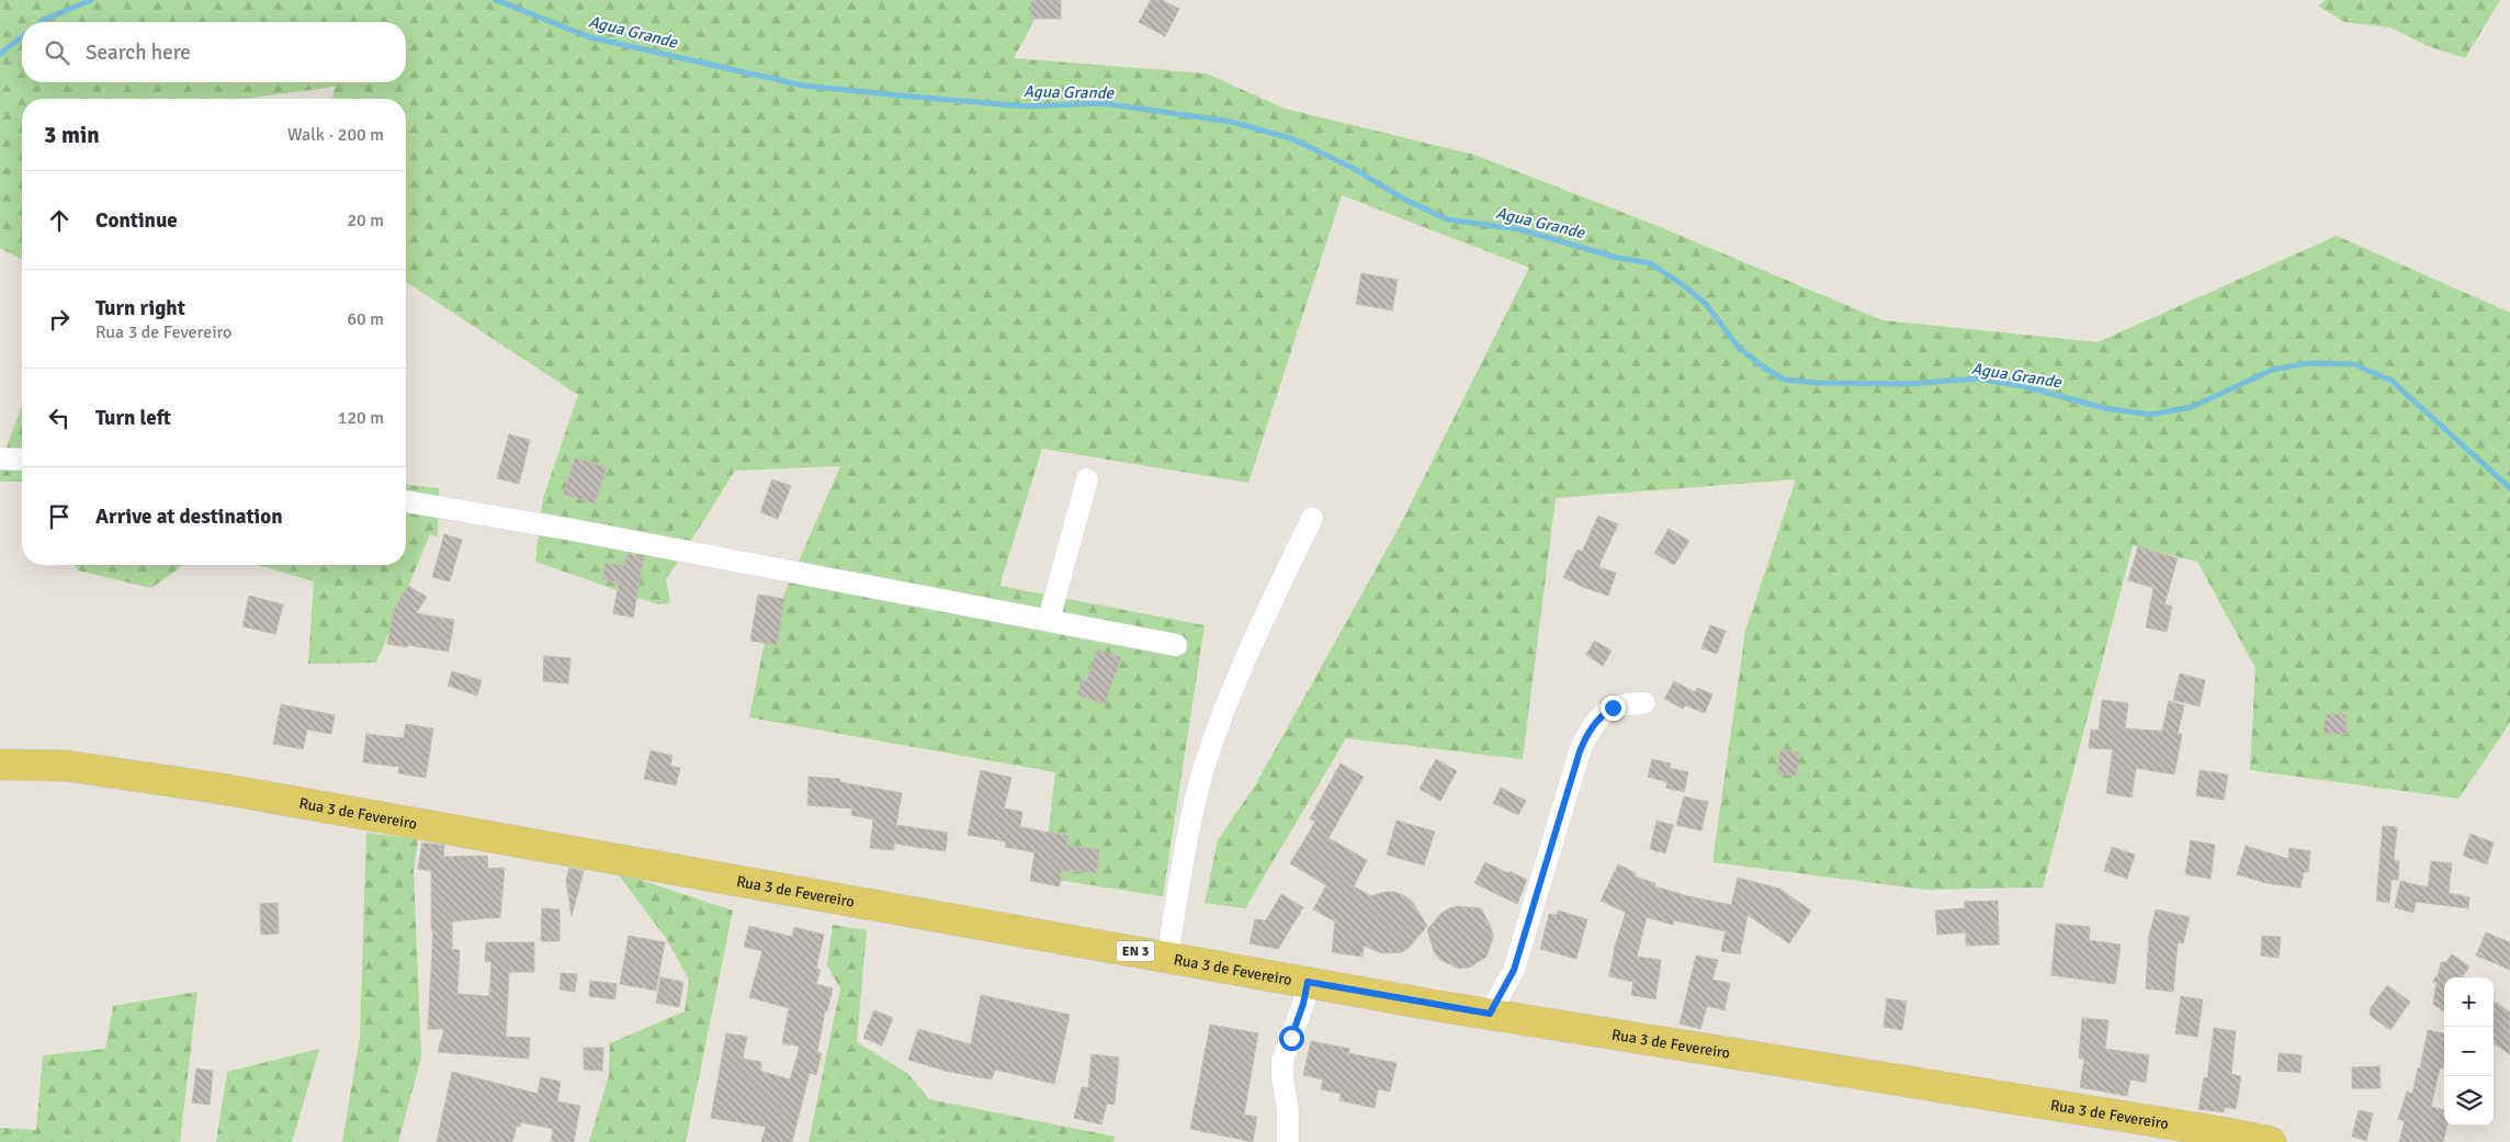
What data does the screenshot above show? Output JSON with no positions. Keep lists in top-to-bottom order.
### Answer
{
  "streets": {
    "main road": ["Rua 3 de Fevereiro", "EN 3"]
  },
  "water": ["Agua Grande"],
  "page": {
    "search": "Search here",
    "heading": ["3 min", "Walk · 200 m"],
    "list": [
      ["Continue", "20 m"],
      ["Turn right", "Rua 3 de Fevereiro", "60 m"],
      ["Turn left", "120 m"],
      "Arrive at destination"
    ],
    "map_buttons": ["+", "−"]
  }
}
